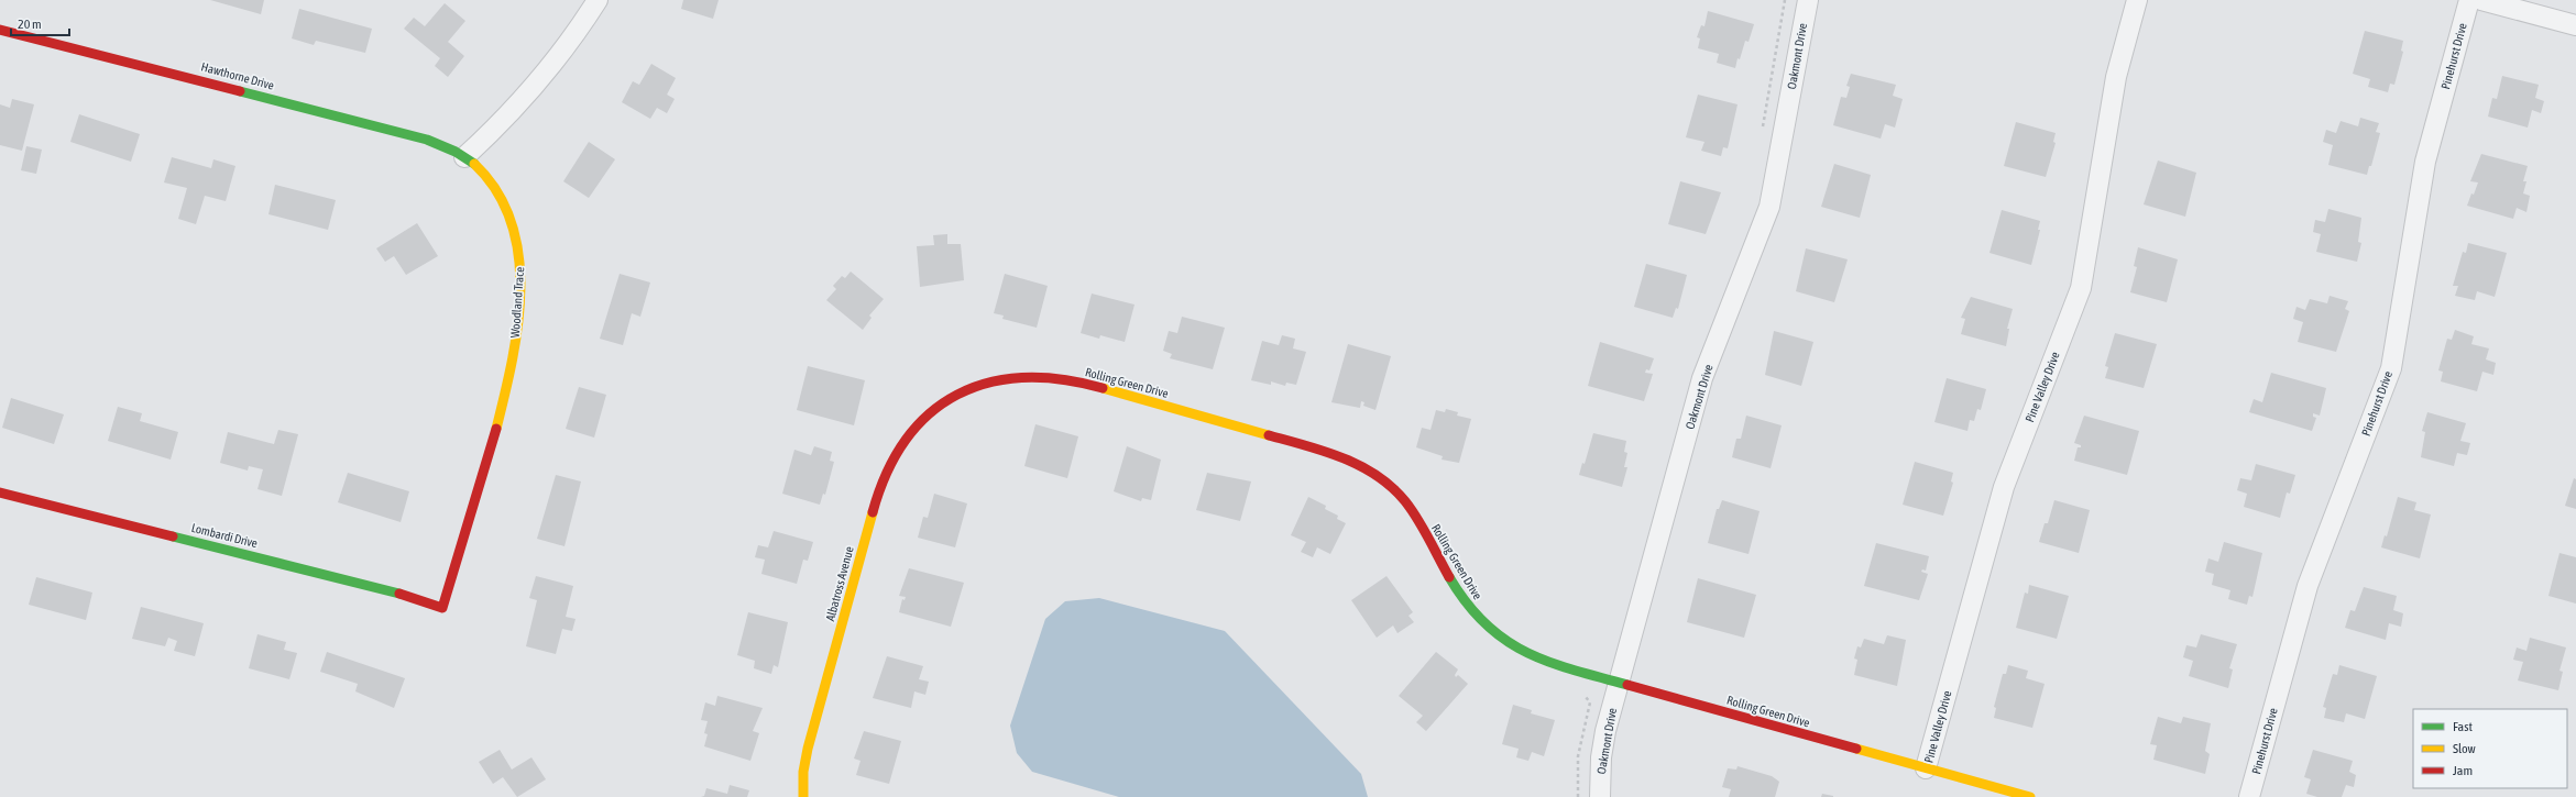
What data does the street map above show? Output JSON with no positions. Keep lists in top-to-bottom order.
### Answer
{
  "streets": {
    "street": [
      "Oakmont Drive",
      "Pinehurst Drive",
      "Hawthorne Drive",
      "Woodland Trace",
      "Rolling Green Drive",
      "Pine Valley Drive",
      "Lombardi Drive",
      "Albatross Avenue"
    ]
  },
  "crossings": [
    ["Oakmont Drive", "Rolling Green Drive"],
    ["Hawthorne Drive", "Woodland Trace"],
    ["Woodland Trace", "Lombardi Drive"],
    ["Rolling Green Drive", "Pine Valley Drive"],
    ["Rolling Green Drive", "Albatross Avenue"]
  ],
  "legend": ["Fast", "Slow", "Jam"],
  "scale_bar": "20 m"
}
